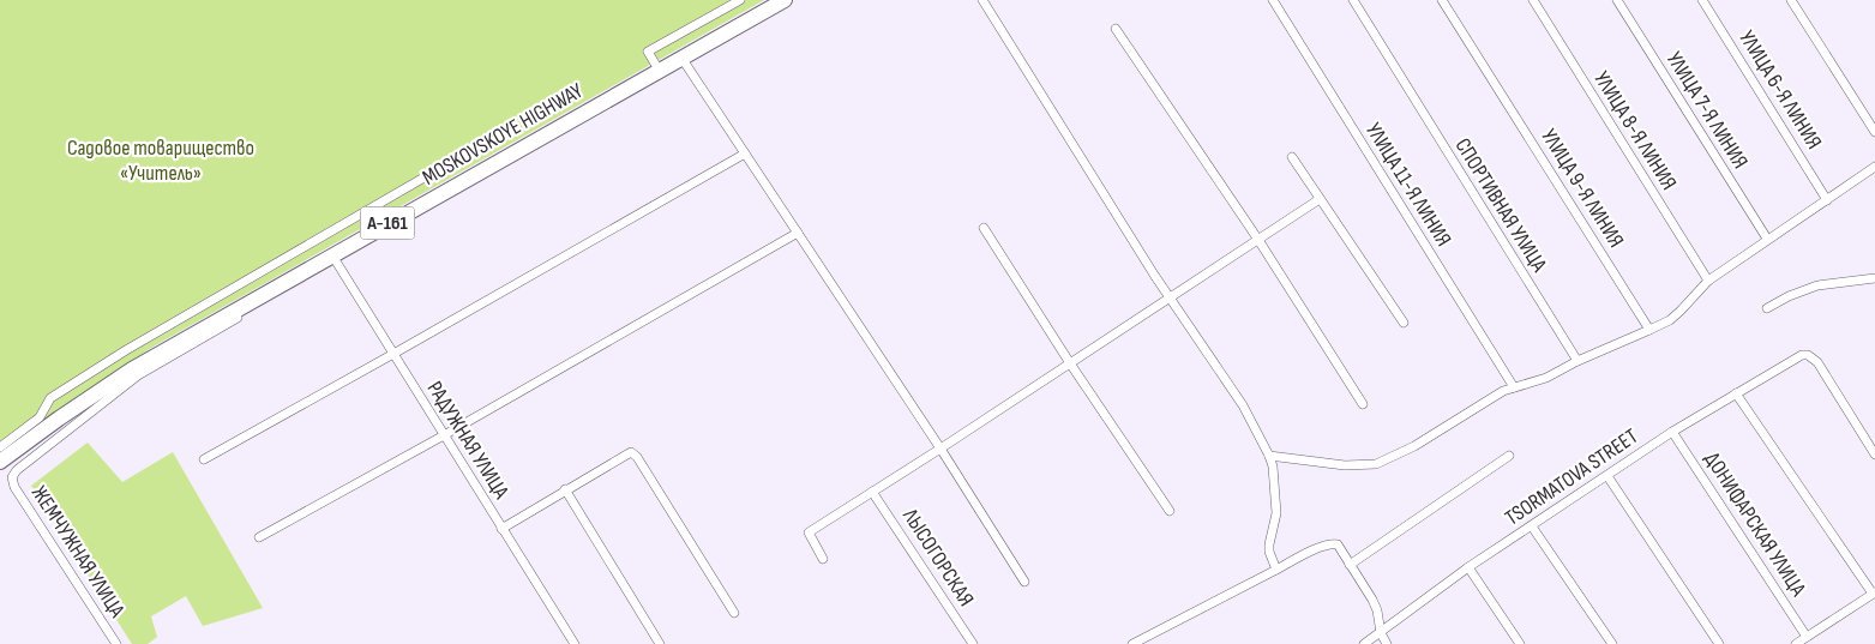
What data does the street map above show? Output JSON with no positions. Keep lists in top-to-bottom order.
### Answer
{
  "streets": {
    "highway": ["MOSKOVSKOYE HIGHWAY", "А-161"],
    "street": [
      "УЛИЦА 6-Я ЛИНИЯ",
      "УЛИЦА 7-Я ЛИНИЯ",
      "УЛИЦА 8-Я ЛИНИЯ",
      "УЛИЦА 11-Я ЛИНИЯ",
      "УЛИЦА 9-Я ЛИНИЯ",
      "СПОРТИВНАЯ УЛИЦА",
      "РАДУЖНАЯ УЛИЦА",
      "TSORMATOVA STREET",
      "ДОНИФАРСКАЯ УЛИЦА",
      "ЖЕМЧУЖНАЯ УЛИЦА",
      "ЛЫСОГОРСКАЯ"
    ]
  },
  "crossings": [
    ["MOSKOVSKOYE HIGHWAY", "РАДУЖНАЯ УЛИЦА"],
    ["MOSKOVSKOYE HIGHWAY", "ЖЕМЧУЖНАЯ УЛИЦА"],
    ["РАДУЖНАЯ УЛИЦА", "ЖЕМЧУЖНАЯ УЛИЦА"],
    ["TSORMATOVA STREET", "ДОНИФАРСКАЯ УЛИЦА"]
  ],
  "parks": ["Садовое товарищество «Учитель»"]
}
